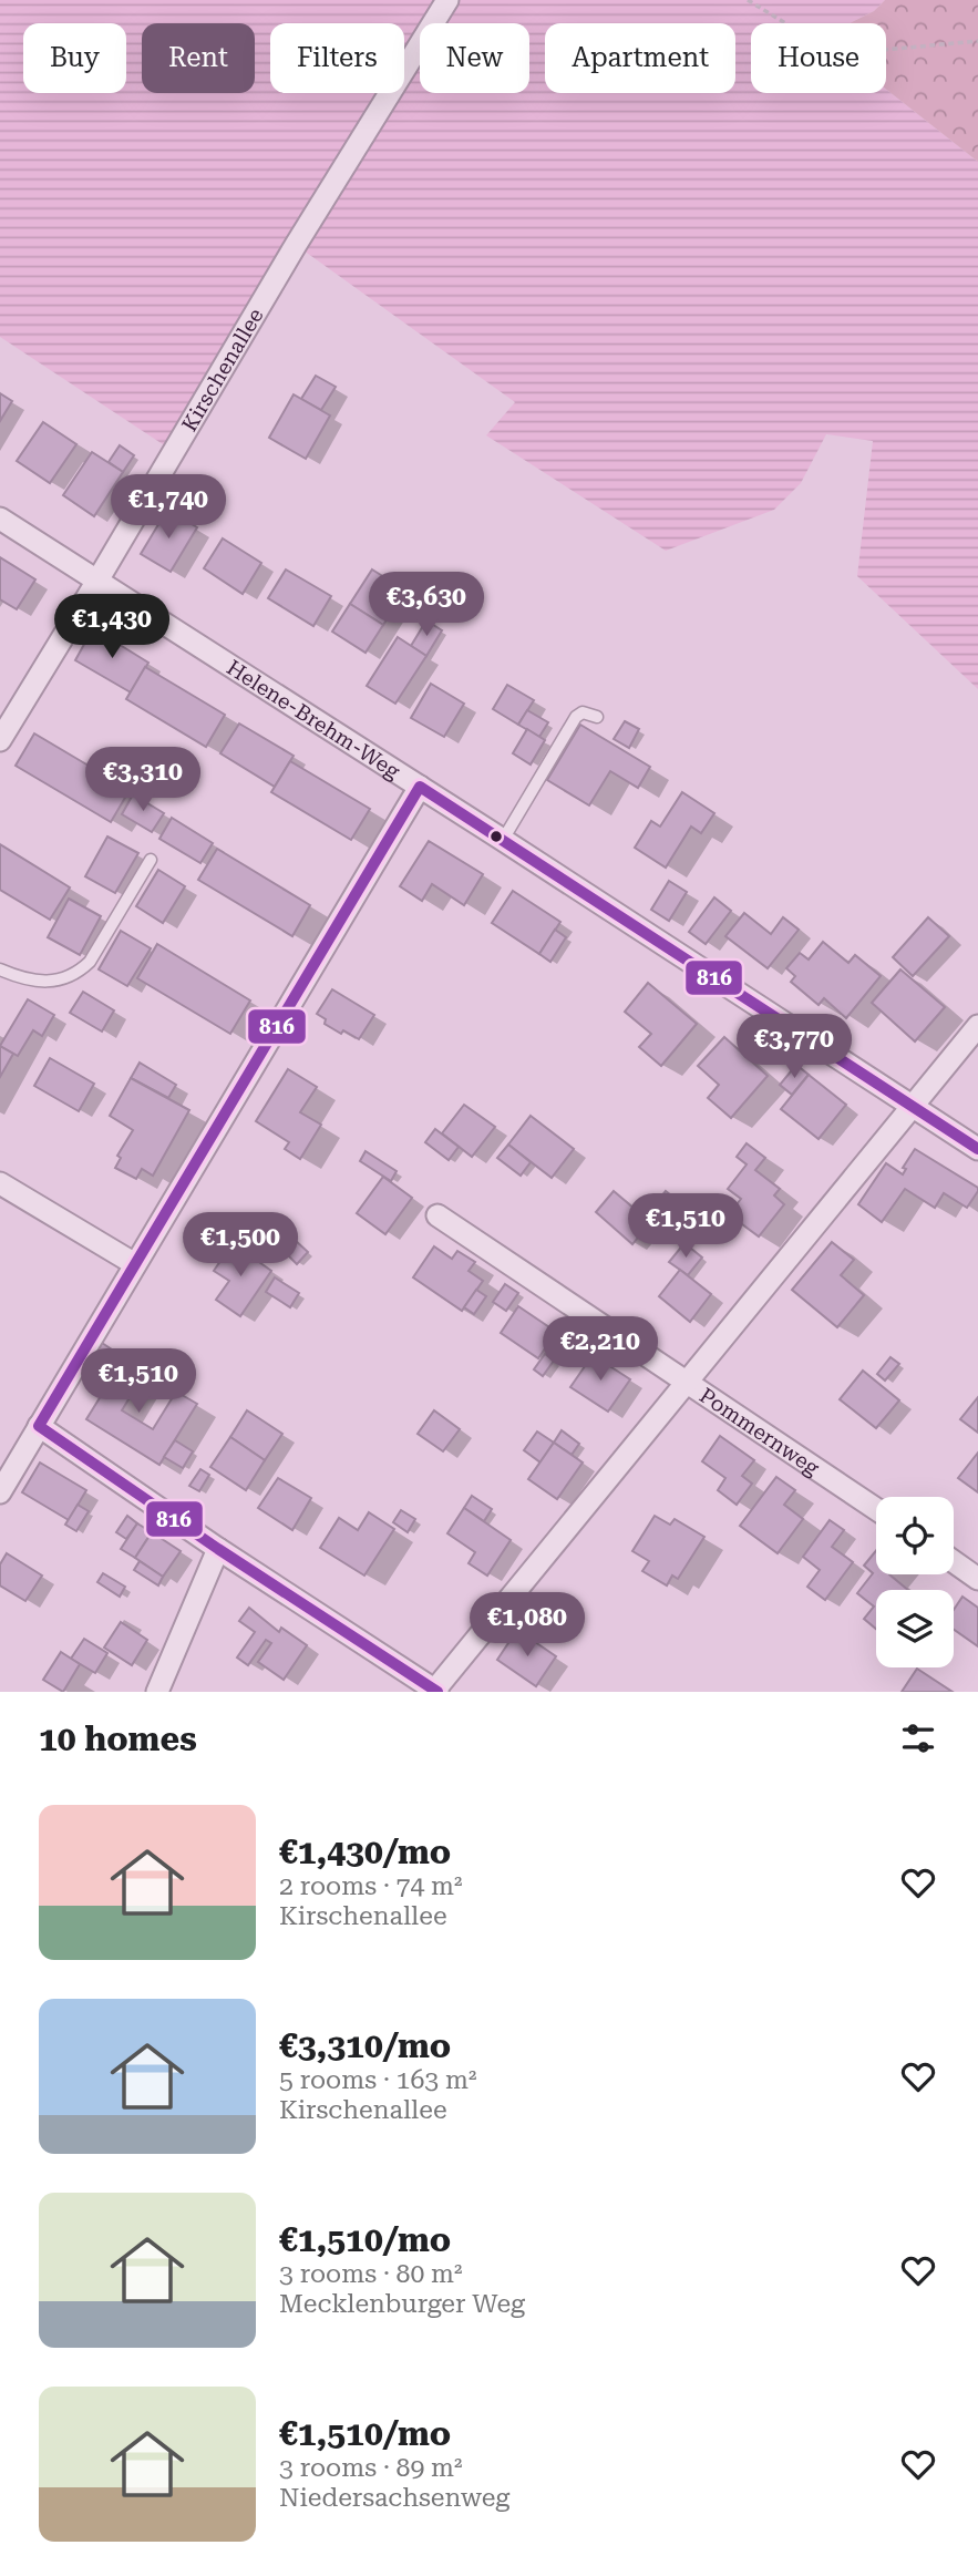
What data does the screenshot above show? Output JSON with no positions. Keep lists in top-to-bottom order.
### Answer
{
  "streets": {
    "street": ["Kirschenallee", "Helene-Brehm-Weg", "Pommernweg"]
  },
  "crossings": [
    ["Kirschenallee", "Helene-Brehm-Weg"]
  ],
  "lines": ["transit line 816"],
  "page": {
    "chip": [
      "Buy",
      "Rent",
      "Filters",
      "New",
      "Apartment",
      "House"
    ],
    "price": [
      "€1,740",
      "€3,630",
      "€1,430",
      "€3,310",
      "€3,770",
      "€1,510",
      "€1,500",
      "€2,210",
      "€1,510",
      "€1,080"
    ],
    "heading": "10 homes",
    "list": [
      {
        "name": "€1,430/mo",
        "note": "2 rooms · 74 m² · Kirschenallee"
      },
      {
        "name": "€3,310/mo",
        "note": "5 rooms · 163 m² · Kirschenallee"
      },
      {
        "name": "€1,510/mo",
        "note": "3 rooms · 80 m² · Mecklenburger Weg"
      },
      {
        "name": "€1,510/mo",
        "note": "3 rooms · 89 m² · Niedersachsenweg"
      }
    ]
  }
}
